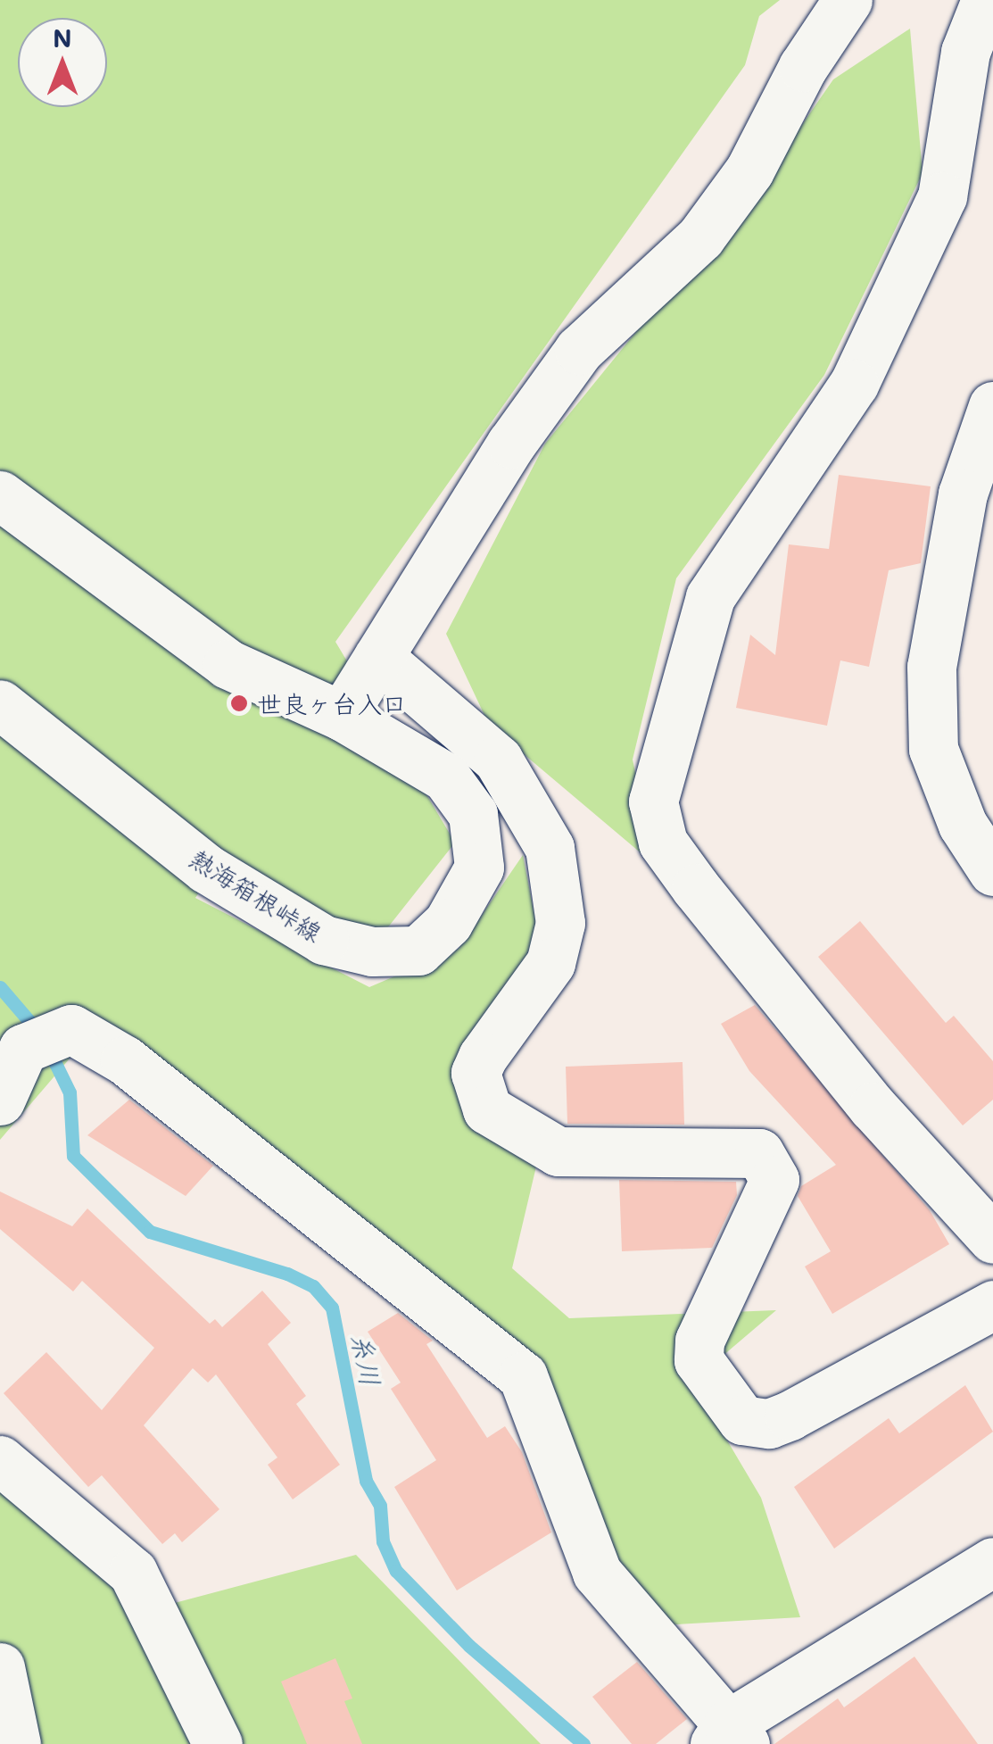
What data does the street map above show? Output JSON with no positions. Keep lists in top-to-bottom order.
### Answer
{
  "streets": {
    "street": ["熱海箱根峠線"]
  },
  "water": ["糸川"],
  "places": ["世良ヶ台入口"],
  "north": "top"
}
